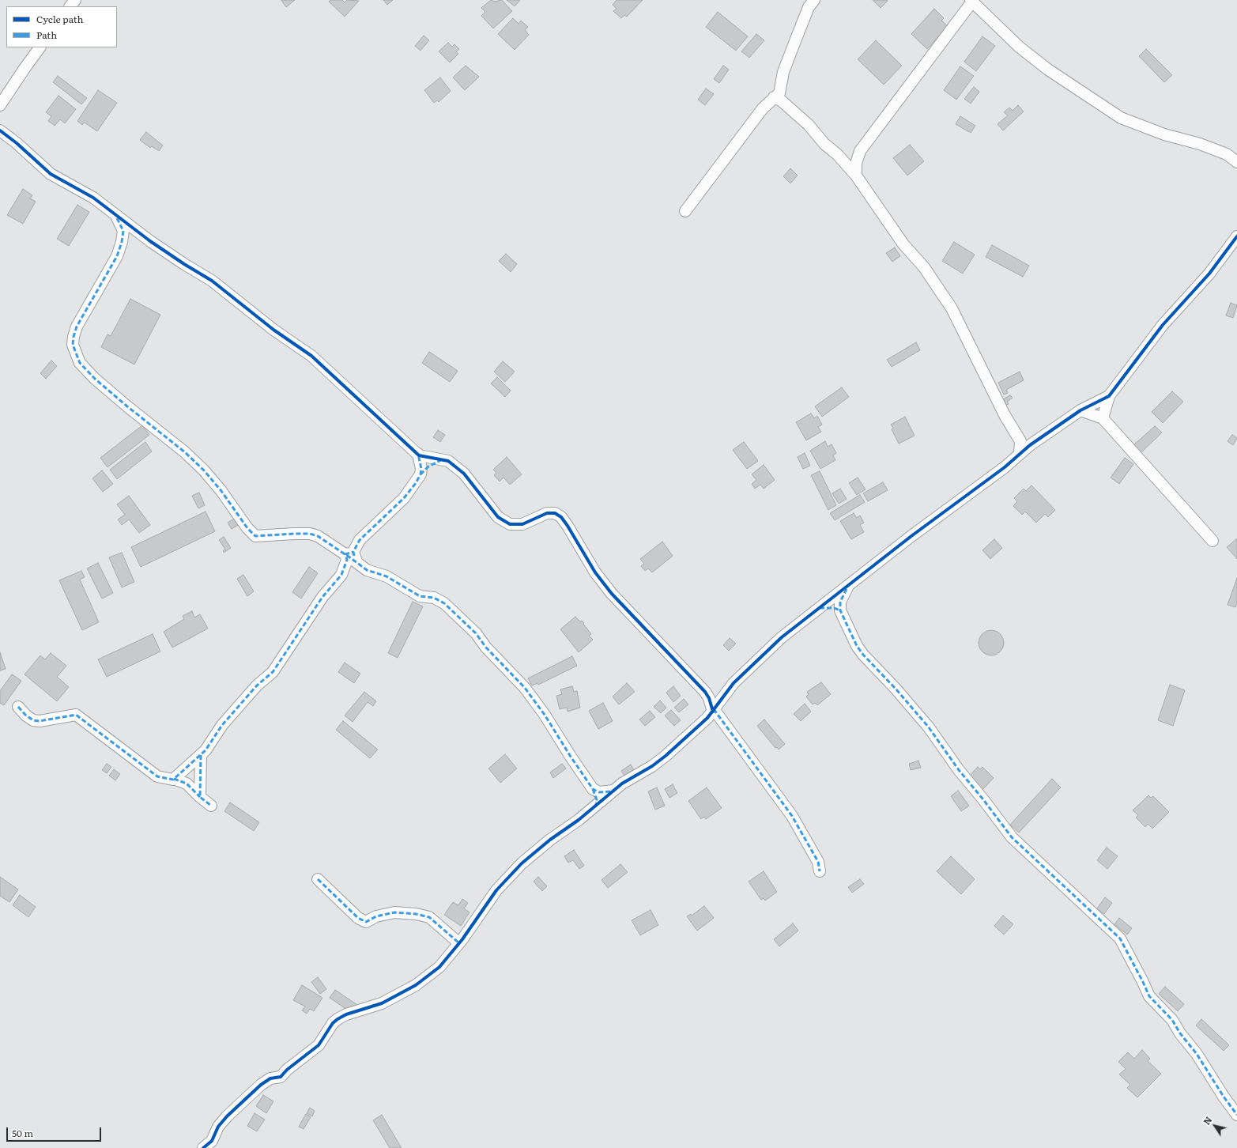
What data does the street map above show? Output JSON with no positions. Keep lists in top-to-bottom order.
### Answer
{
  "legend": ["Cycle path", "Path"],
  "scale_bar": "50 m",
  "north": "top left"
}
